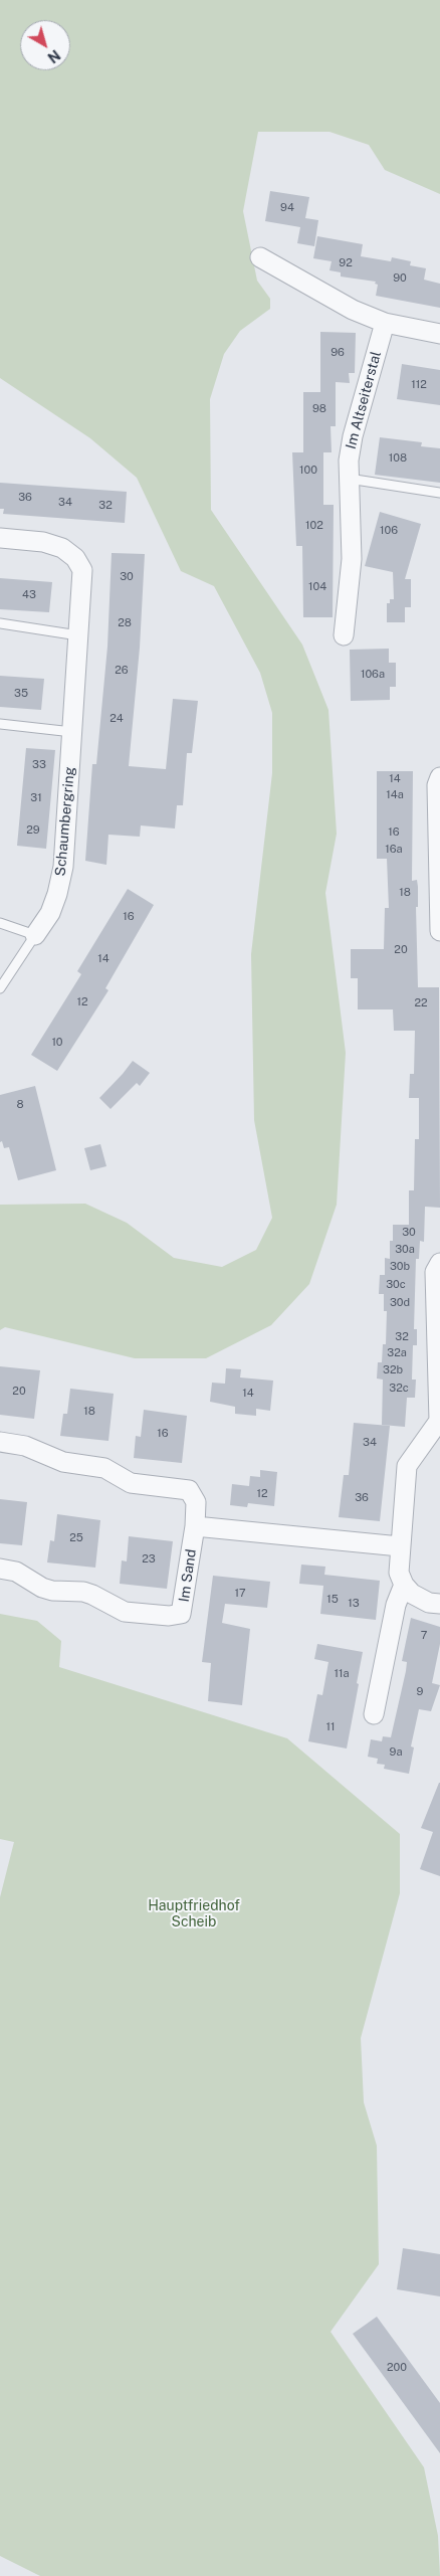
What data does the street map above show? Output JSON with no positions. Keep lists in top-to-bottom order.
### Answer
{
  "streets": {
    "street": ["Im Altseiterstal", "Schaumbergring", "Im Sand"]
  },
  "parks": ["Hauptfriedhof Scheib"],
  "house_numbers": [
    "94",
    "92",
    "90",
    "96",
    "112",
    "98",
    "108",
    "100",
    "36",
    "34",
    "32",
    "102",
    "106",
    "30",
    "104",
    "43",
    "28",
    "26",
    "106a",
    "35",
    "24",
    "33",
    "14",
    "14a",
    "31",
    "29",
    "16",
    "16a",
    "18",
    "16",
    "20",
    "14",
    "12",
    "22",
    "10",
    "8",
    "30",
    "30a",
    "30b",
    "30c",
    "30d",
    "32",
    "32a",
    "32b",
    "32c",
    "20",
    "14",
    "18",
    "16",
    "34",
    "12",
    "36",
    "25",
    "23",
    "17",
    "15",
    "13",
    "7",
    "11a",
    "9",
    "11",
    "9a",
    "200"
  ],
  "north": "bottom right"
}
